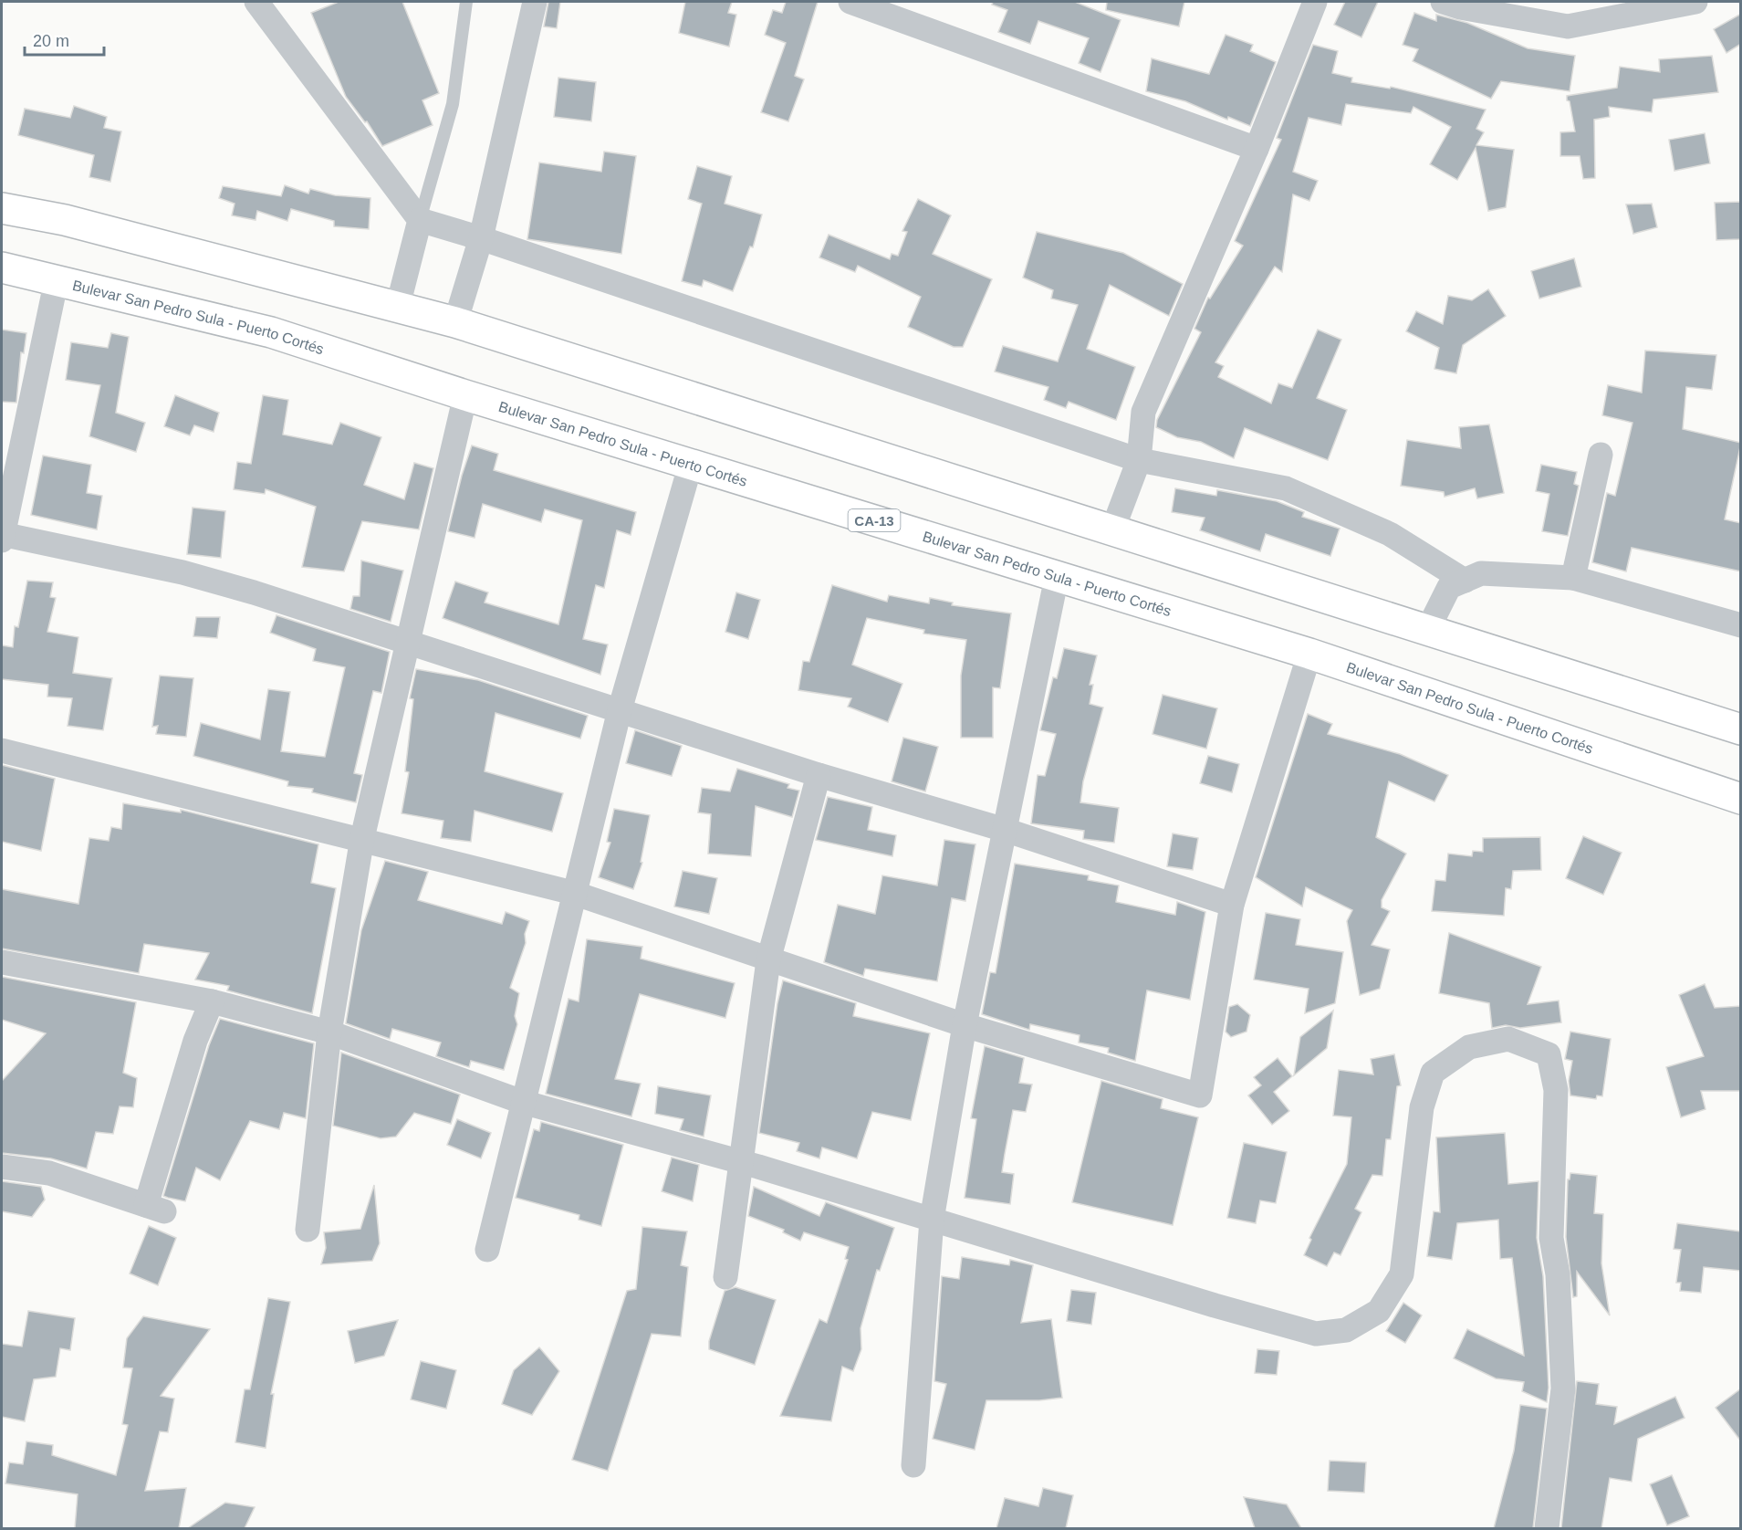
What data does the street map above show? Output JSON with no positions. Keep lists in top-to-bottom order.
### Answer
{
  "streets": {
    "highway": ["Bulevar San Pedro Sula - Puerto Cortés", "CA-13"]
  },
  "scale_bar": "20 m"
}
